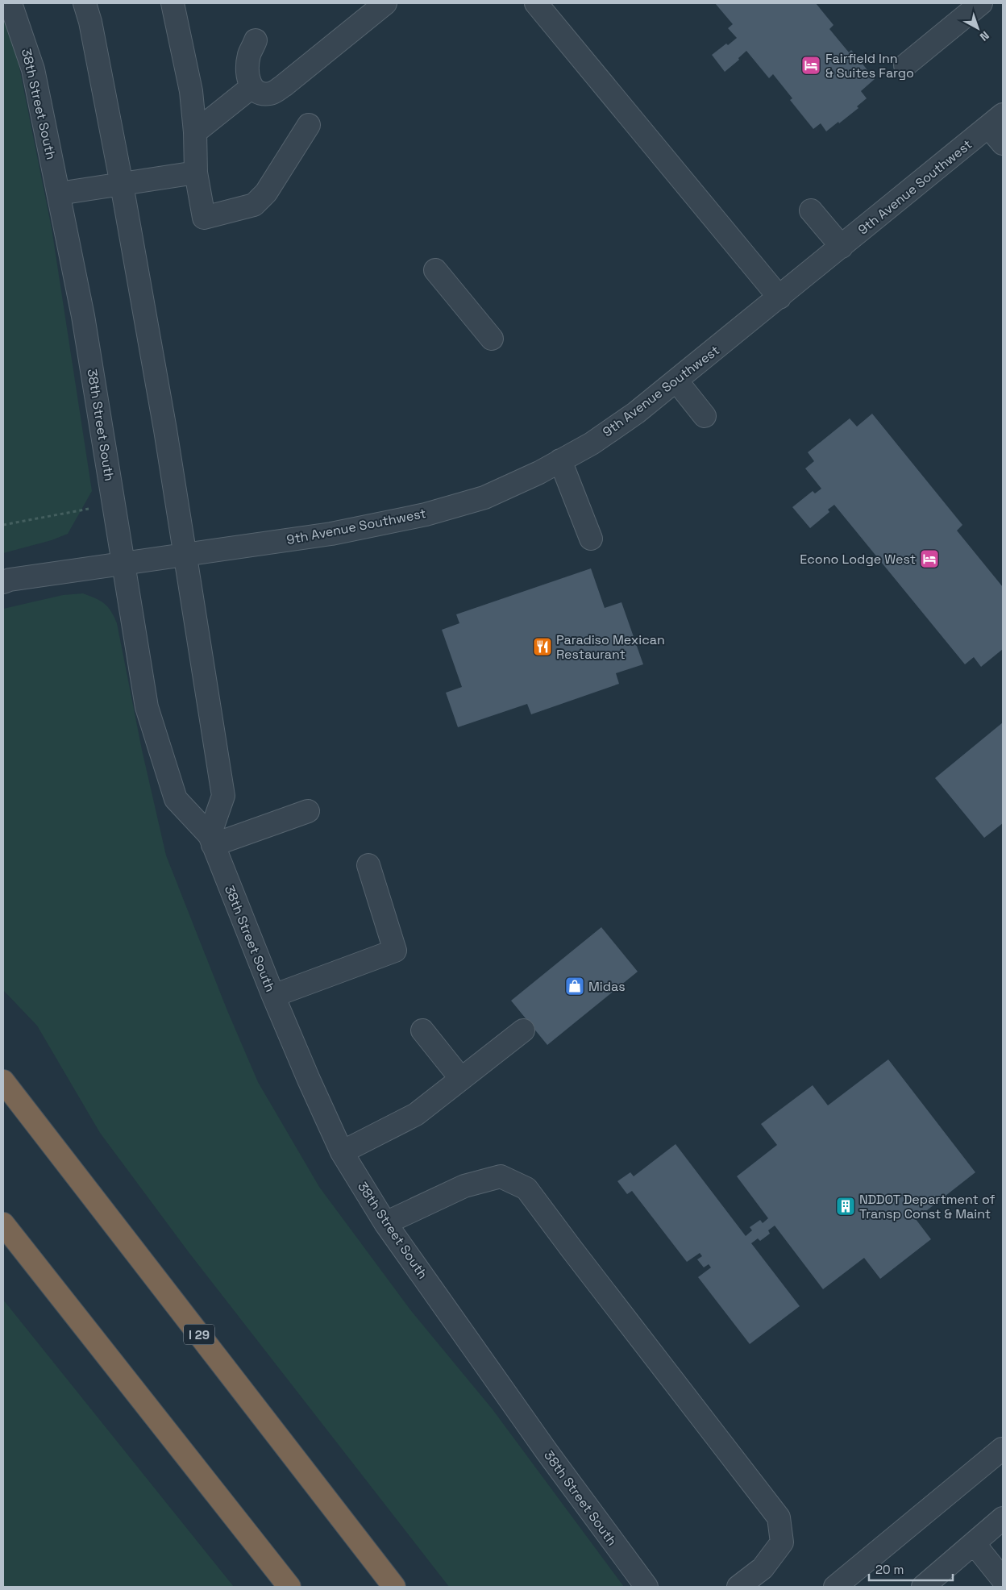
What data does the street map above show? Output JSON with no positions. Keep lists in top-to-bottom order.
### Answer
{
  "streets": {
    "highway": ["I 29"],
    "street": ["38th Street South", "9th Avenue Southwest"]
  },
  "crossings": [
    ["38th Street South", "9th Avenue Southwest"]
  ],
  "places": {
    "hotel": ["Fairfield Inn & Suites Fargo", "Econo Lodge West"],
    "restaurant": ["Paradiso Mexican Restaurant"],
    "shop": ["Midas"],
    "building": ["NDDOT Department of Transp Const & Maint"]
  },
  "scale_bar": "20 m",
  "north": "bottom right"
}
